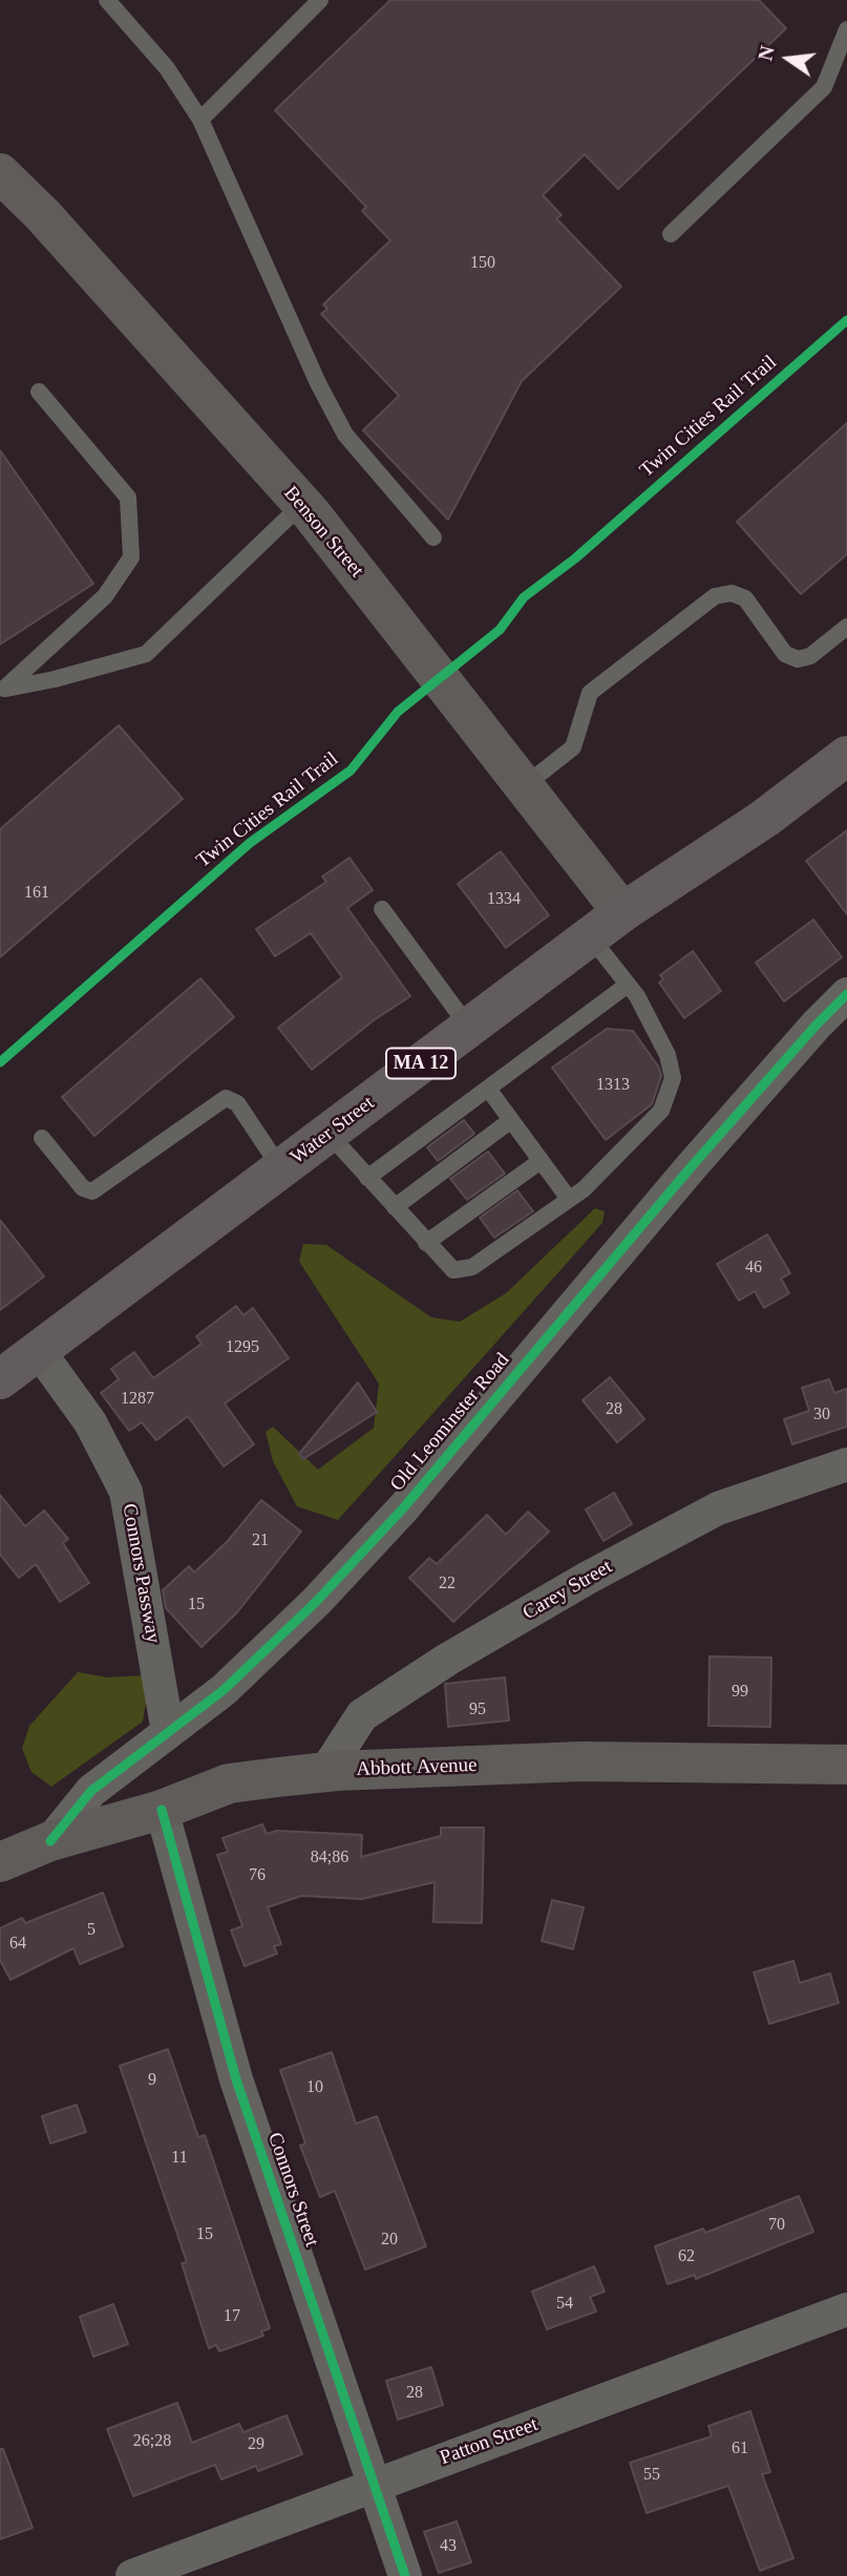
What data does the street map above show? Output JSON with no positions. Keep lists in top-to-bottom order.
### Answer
{
  "streets": {
    "highway": ["MA 12", "Water Street"],
    "main road": ["Benson Street", "Abbott Avenue"],
    "street": [
      "Old Leominster Road",
      "Connors Passway",
      "Carey Street",
      "Connors Street",
      "Patton Street"
    ],
    "cycle path": ["Twin Cities Rail Trail"]
  },
  "crossings": [
    ["Benson Street", "Water Street"],
    ["Water Street", "Connors Passway"],
    ["Old Leominster Road", "Connors Passway"],
    ["Old Leominster Road", "Abbott Avenue"],
    ["Carey Street", "Abbott Avenue"],
    ["Abbott Avenue", "Connors Street"],
    ["Connors Street", "Patton Street"]
  ],
  "house_numbers": [
    "150",
    "161",
    "1334",
    "1313",
    "46",
    "1295",
    "1287",
    "28",
    "30",
    "21",
    "22",
    "15",
    "99",
    "95",
    "84;86",
    "76",
    "5",
    "64",
    "9",
    "10",
    "11",
    "70",
    "15",
    "20",
    "62",
    "54",
    "17",
    "28",
    "26;28",
    "29",
    "61",
    "55",
    "43"
  ],
  "north": "left"
}
